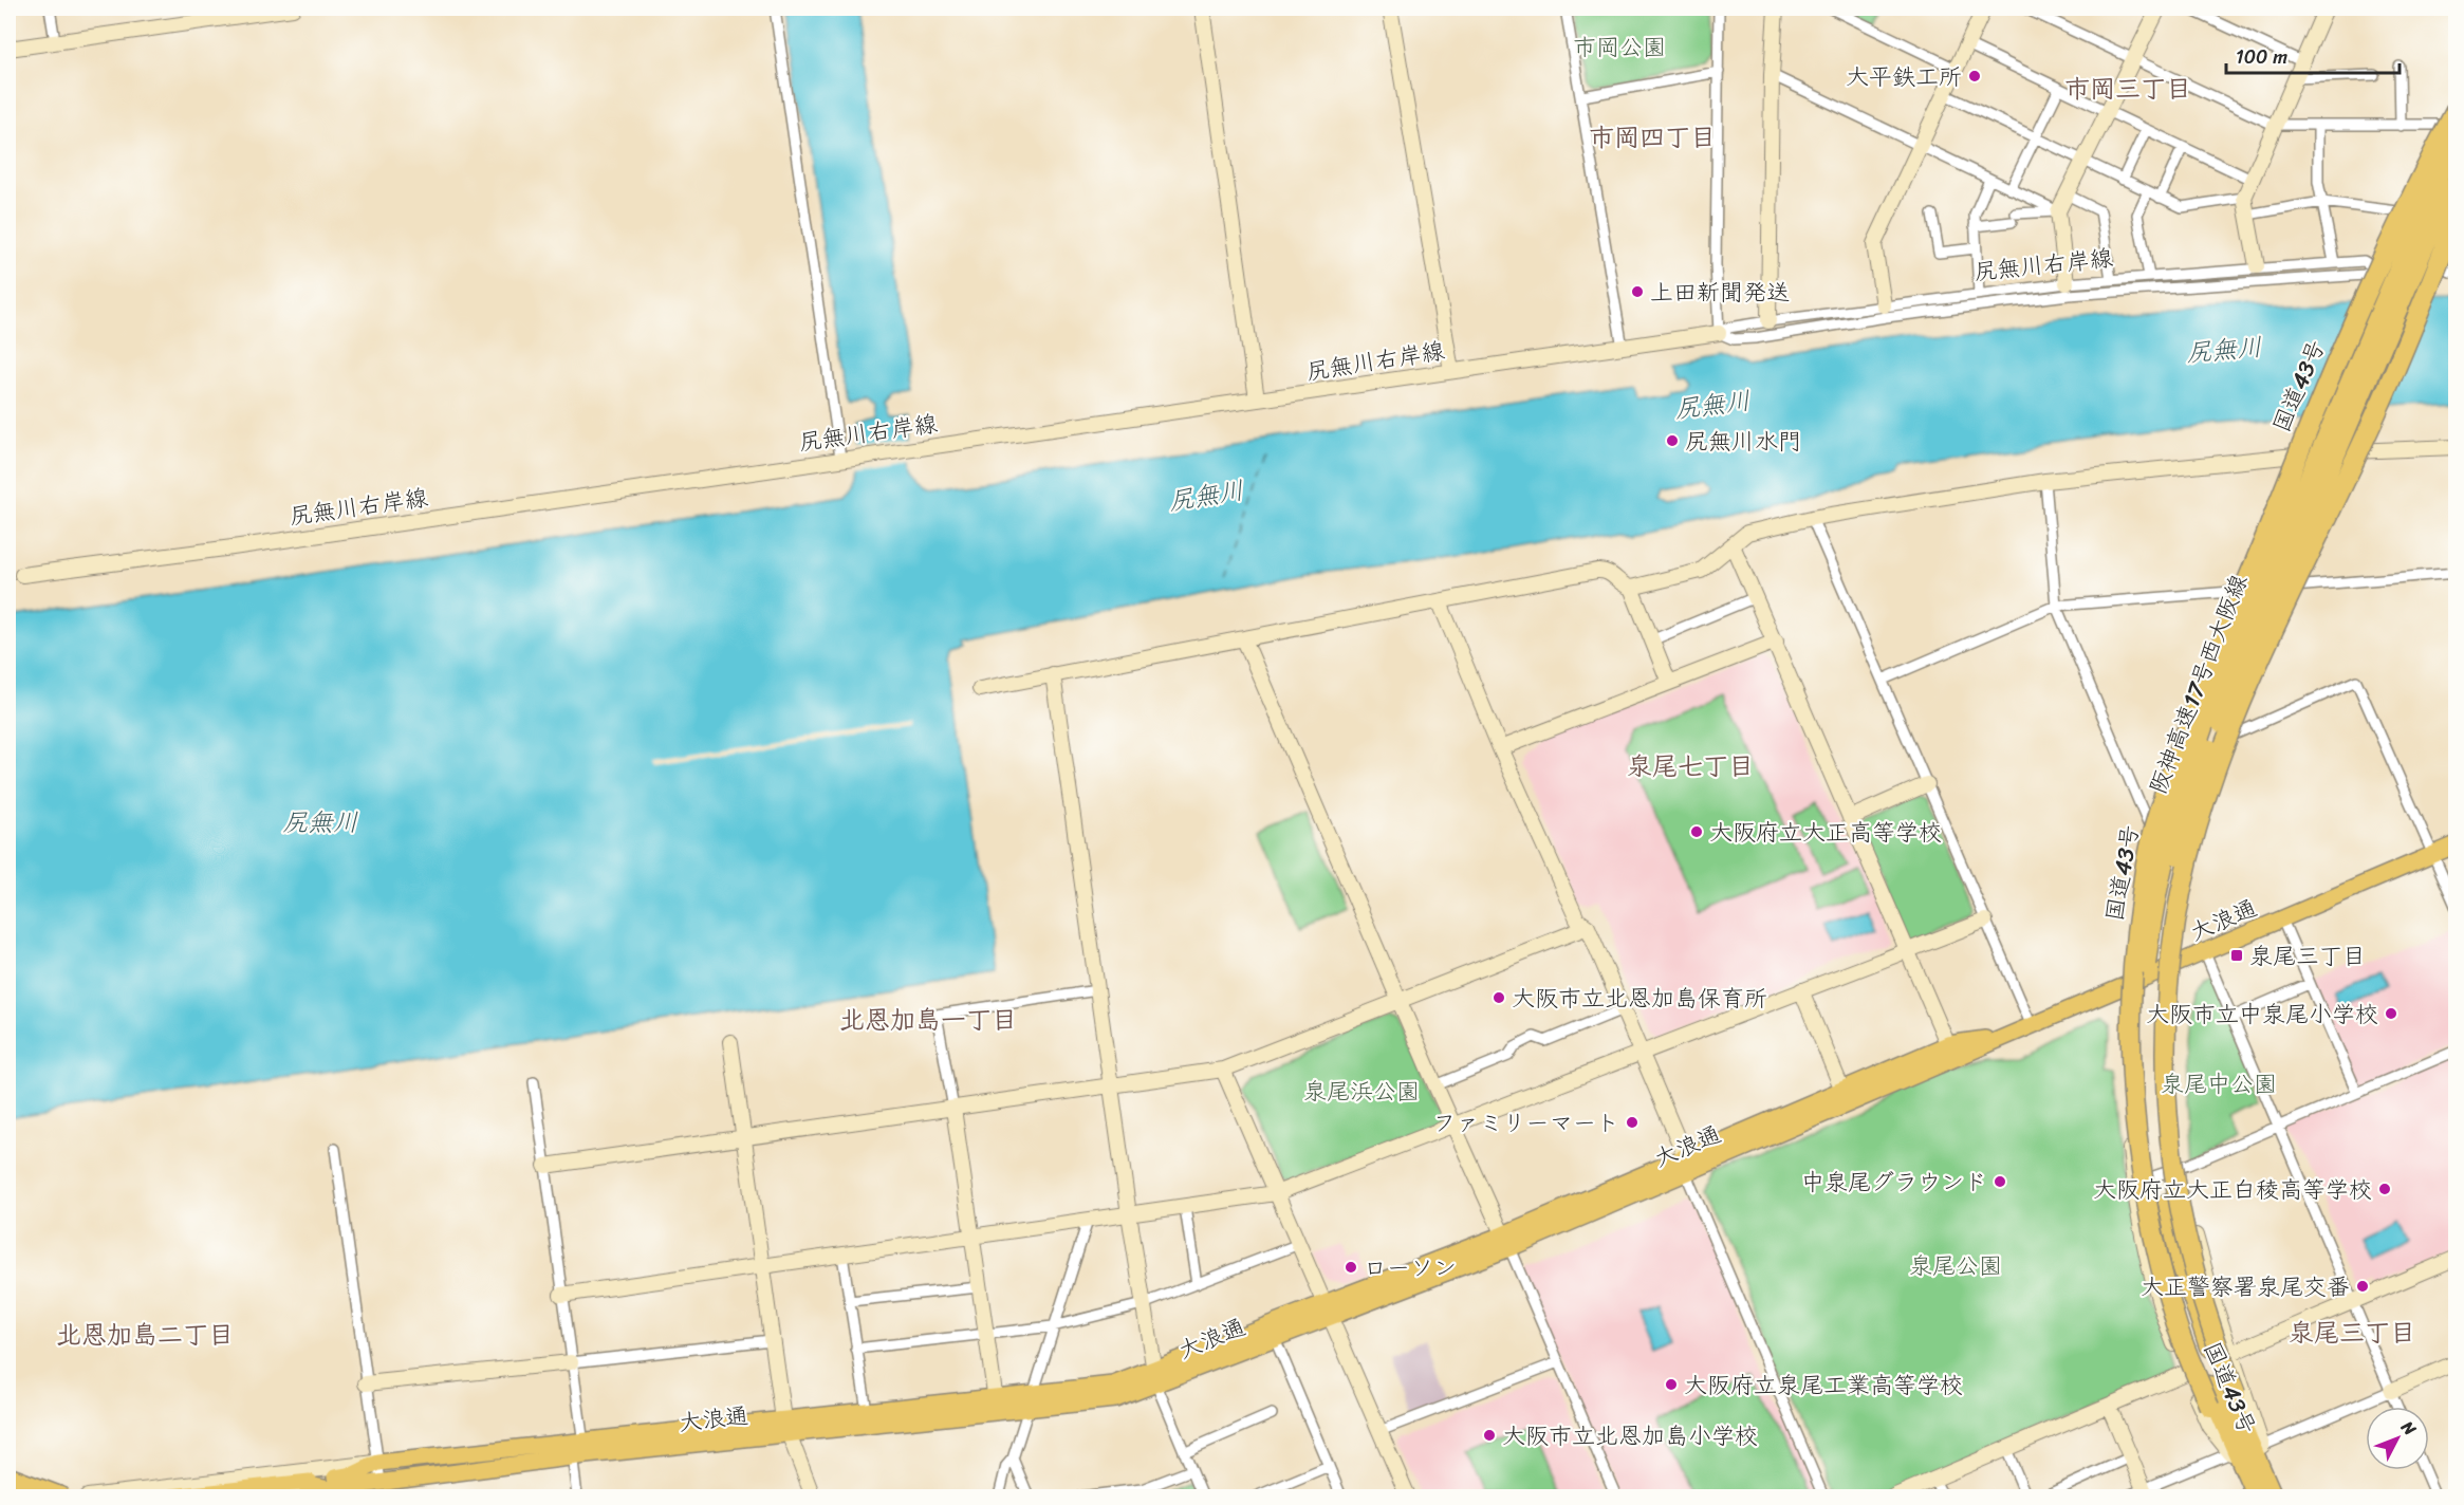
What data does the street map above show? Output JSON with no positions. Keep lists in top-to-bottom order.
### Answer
{
  "streets": {
    "highway": ["国道43号", "阪神高速17号西大阪線"],
    "main road": ["大浪通"],
    "street": ["尻無川右岸線"]
  },
  "districts": [
    "市岡三丁目",
    "市岡四丁目",
    "泉尾七丁目",
    "北恩加島一丁目",
    "泉尾三丁目",
    "北恩加島二丁目"
  ],
  "water": ["尻無川"],
  "parks": [
    "市岡公園",
    "泉尾中公園",
    "泉尾浜公園",
    "泉尾公園"
  ],
  "places": {
    "other": [
      "大平鉄工所",
      "上田新聞発送",
      "尻無川水門",
      "大阪府立大正高等学校",
      "大阪市立北恩加島保育所",
      "大阪市立中泉尾小学校",
      "ファミリーマート",
      "中泉尾グラウンド",
      "大阪府立大正白稜高等学校",
      "ローソン",
      "大正警察署泉尾交番",
      "大阪府立泉尾工業高等学校",
      "大阪市立北恩加島小学校"
    ],
    "transit": ["泉尾三丁目"]
  },
  "scale_bar": "100 m",
  "north": "top right"
}
